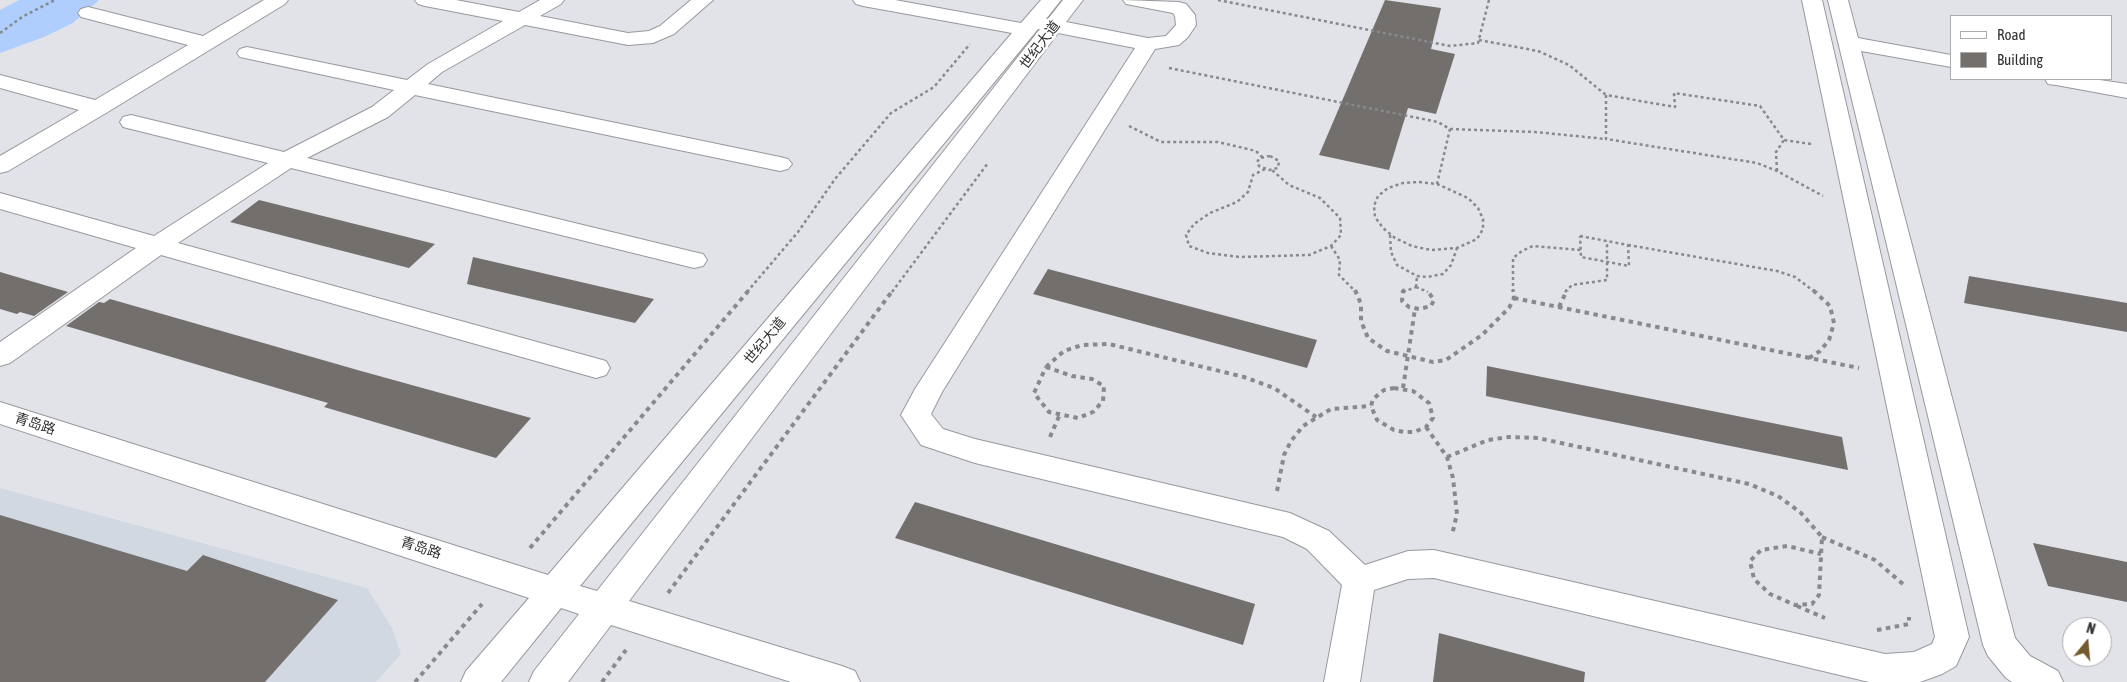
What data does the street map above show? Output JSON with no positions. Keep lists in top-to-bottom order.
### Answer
{
  "streets": {
    "street": ["世纪大道", "青岛路"]
  },
  "crossings": [
    ["世纪大道", "青岛路"]
  ],
  "legend": ["Road", "Building"],
  "north": "top"
}
